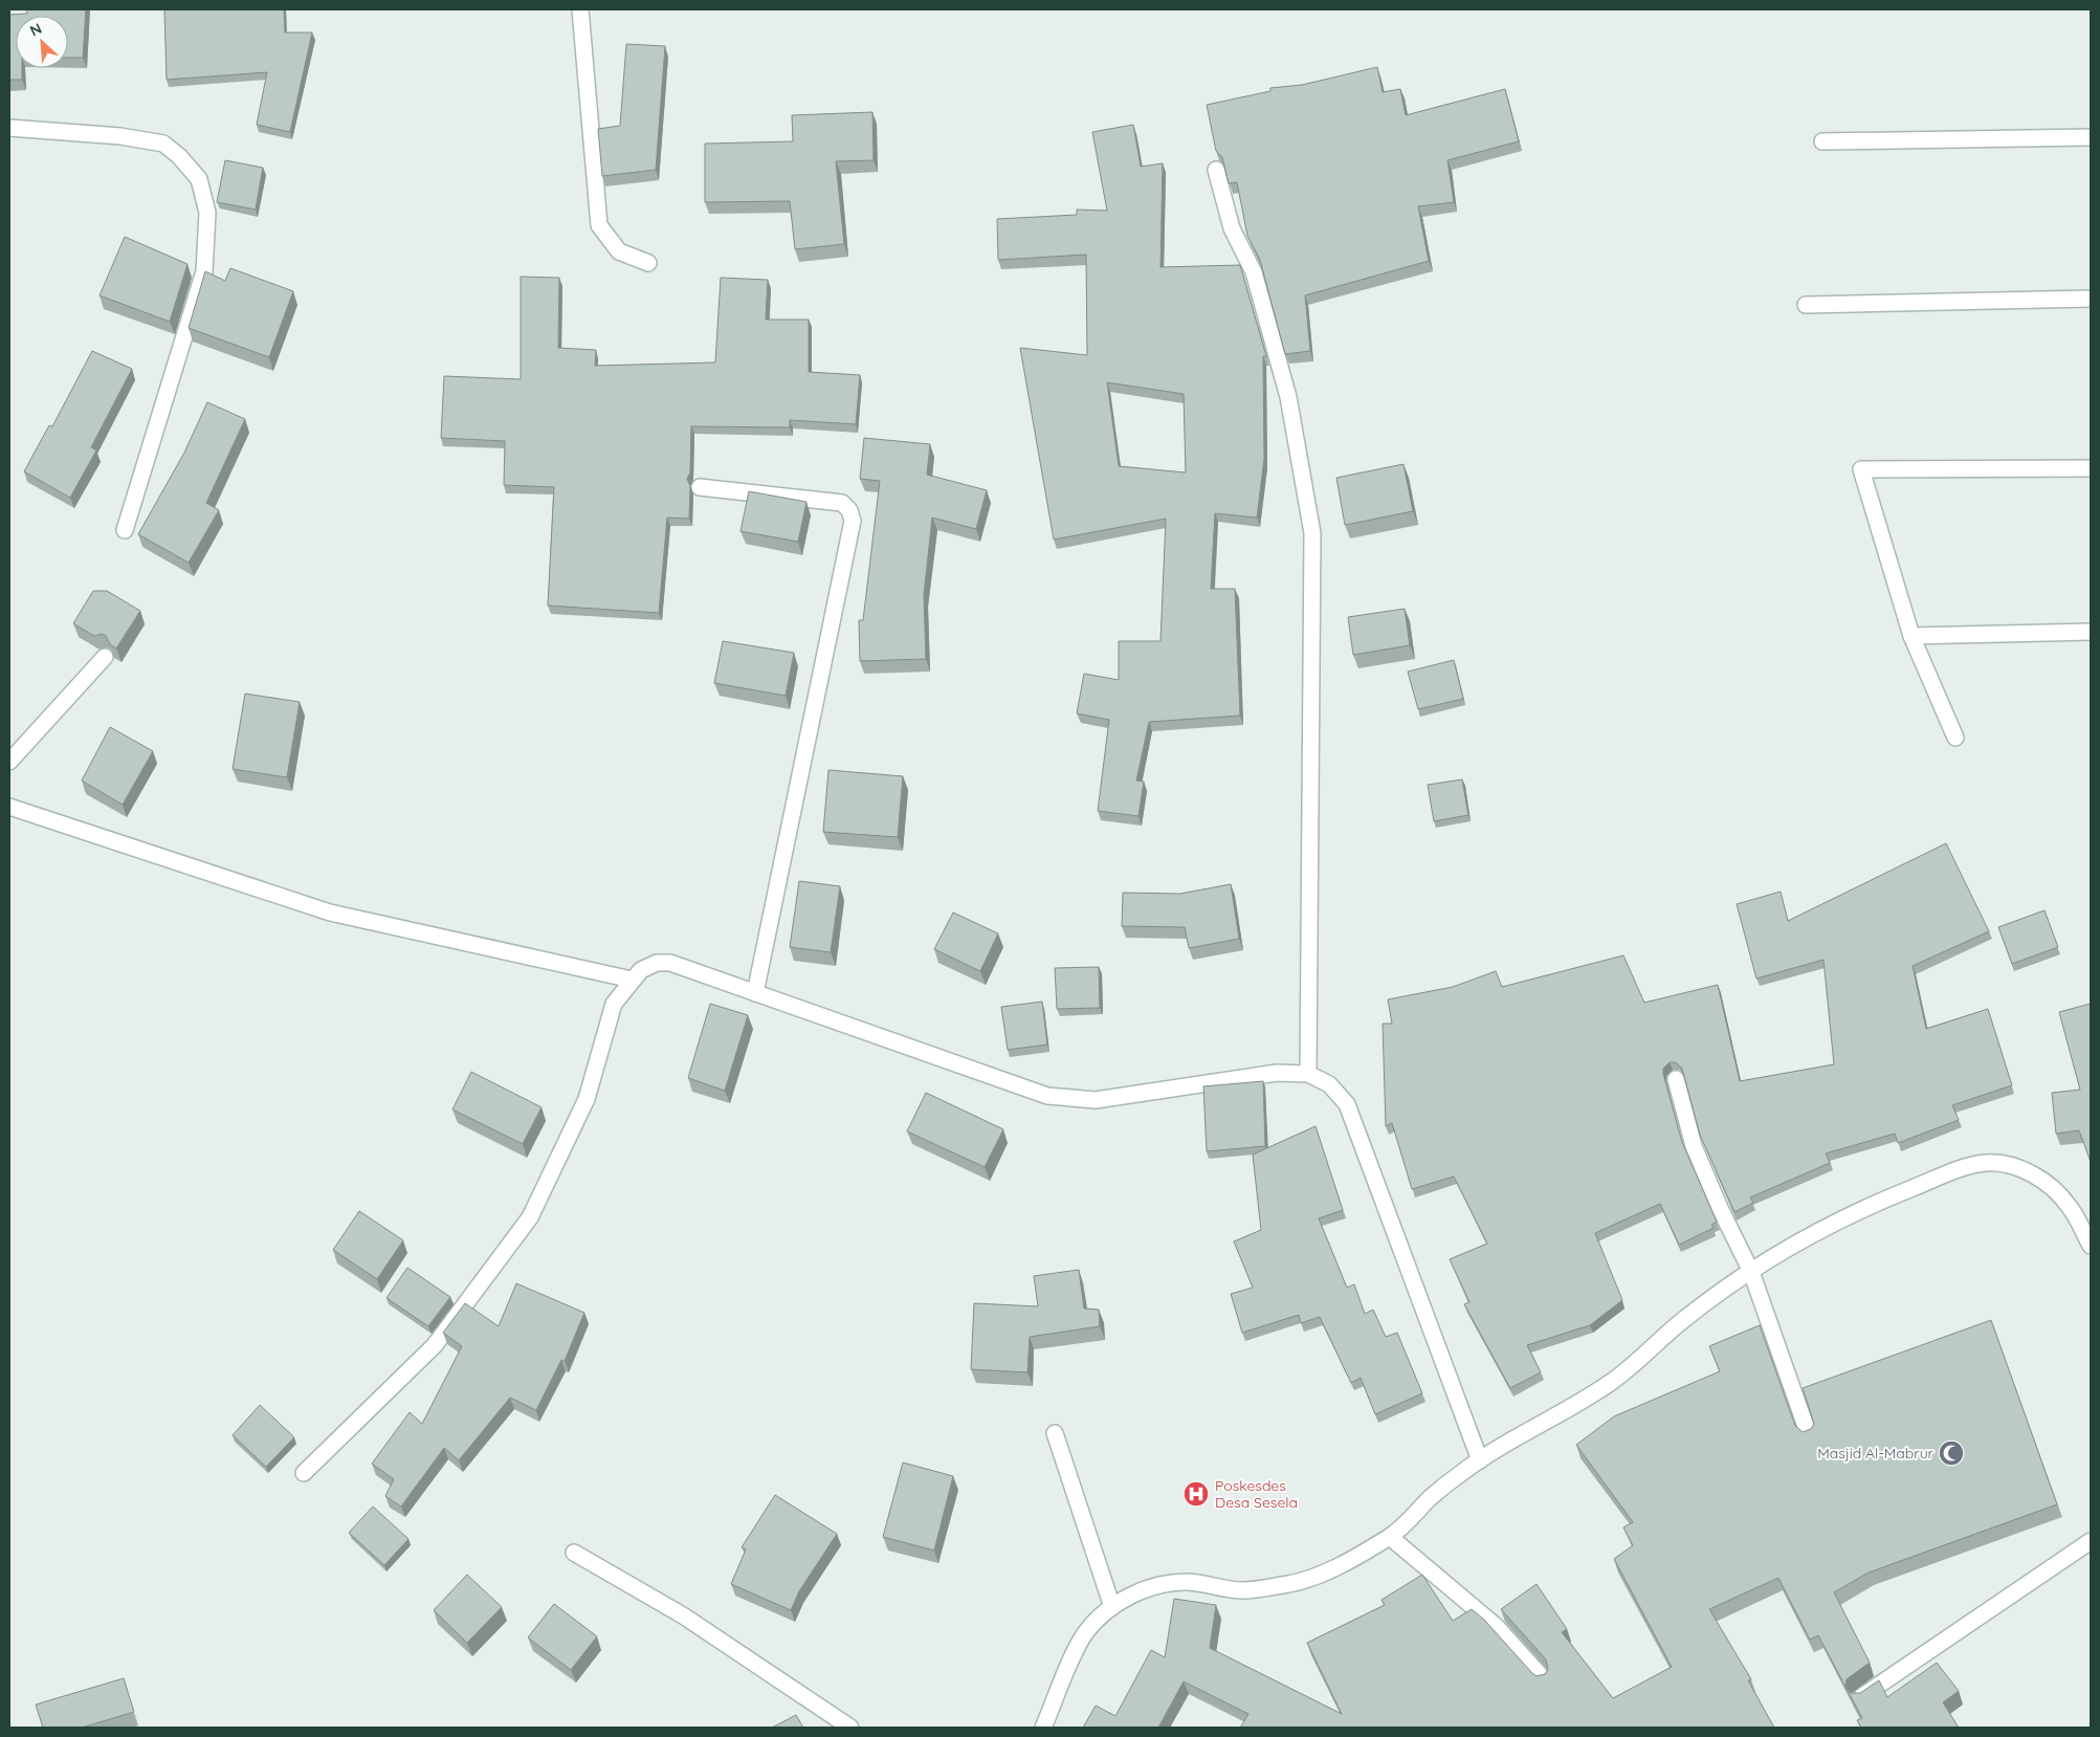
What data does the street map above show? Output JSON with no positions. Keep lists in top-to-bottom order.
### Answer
{
  "places": {
    "mosque": ["Masjid Al-Mabrur"],
    "hospital": ["Poskesdes Desa Sesela"]
  },
  "north": "top left"
}
